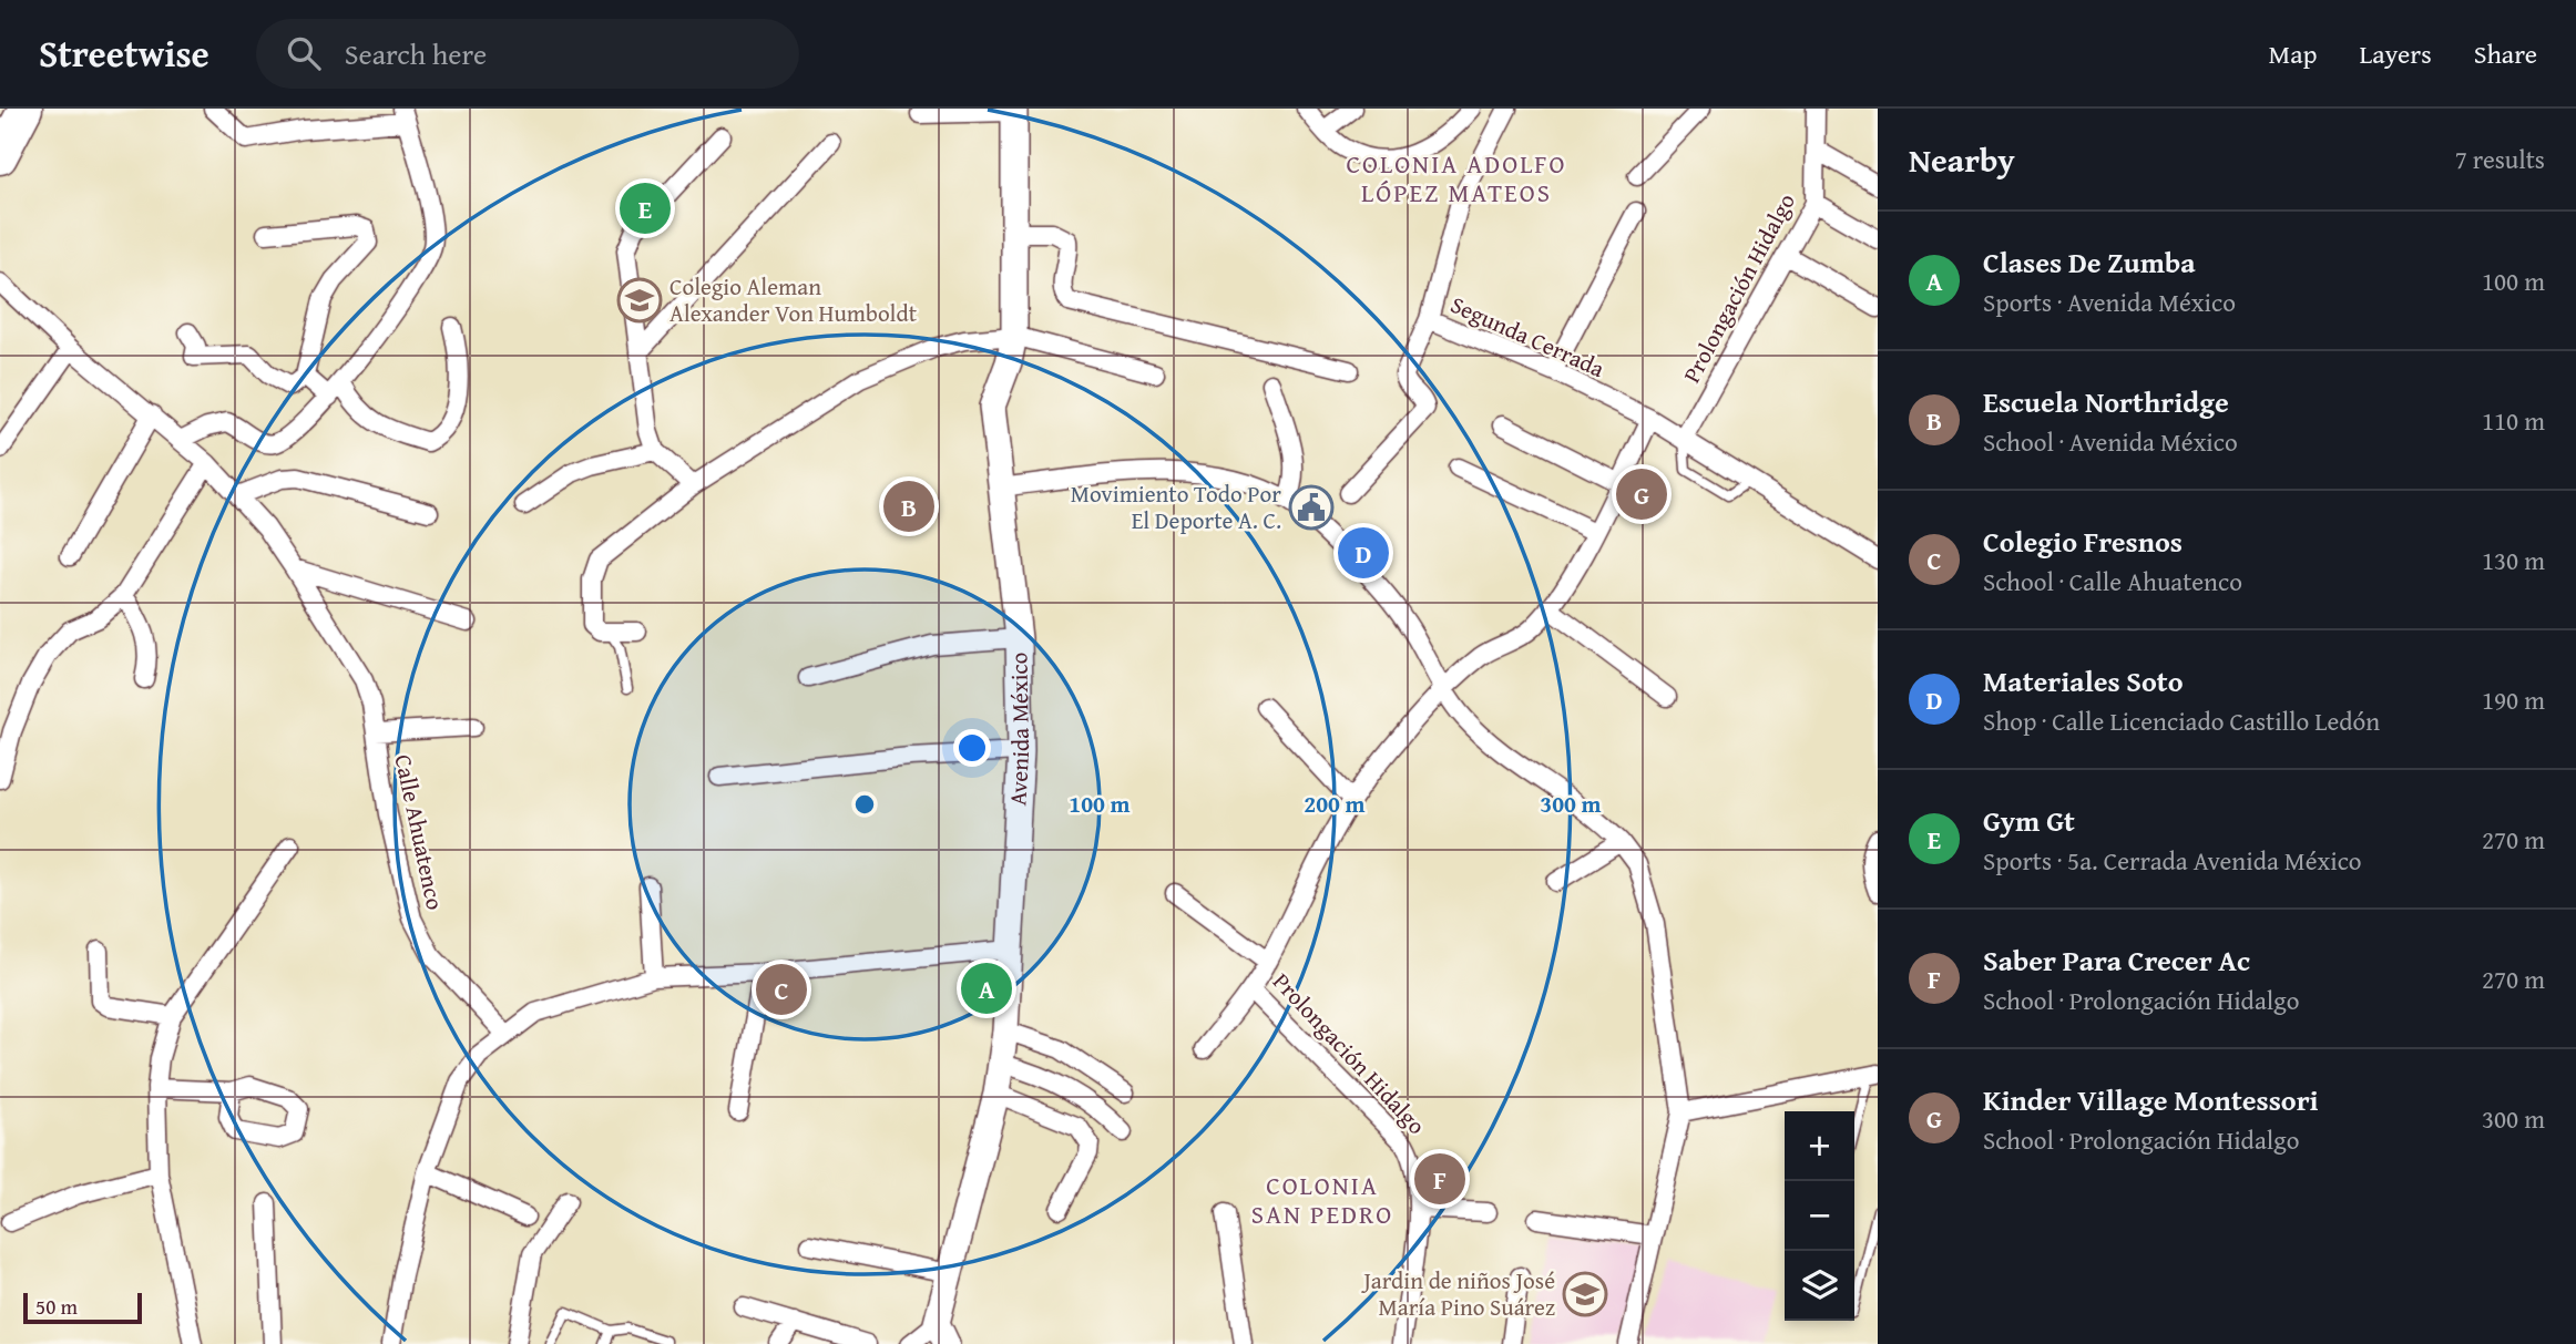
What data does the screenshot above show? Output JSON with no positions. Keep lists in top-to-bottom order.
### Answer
{
  "streets": {
    "main road": ["Avenida México"],
    "street": ["Prolongación Hidalgo", "Segunda Cerrada", "Calle Ahuatenco"]
  },
  "crossings": [
    ["Prolongación Hidalgo", "Segunda Cerrada"]
  ],
  "districts": ["COLONIA ADOLFO LÓPEZ MATEOS", "COLONIA SAN PEDRO"],
  "places": {
    "school or university": ["Colegio Aleman Alexander Von Humboldt", "Jardin de niños José María Pino Suárez"],
    "public building": ["Movimiento Todo Por El Deporte A. C."]
  },
  "scale_bar": "50 m",
  "page": {
    "header": "Streetwise",
    "search": "Search here",
    "nav": ["Map", "Layers", "Share"],
    "heading": ["Nearby", "7 results"],
    "pins": [
      "E",
      "G",
      "B",
      "D",
      "A",
      "C",
      "F"
    ],
    "list": [
      {
        "mark": "A",
        "name": "Clases De Zumba",
        "note": "Sports · Avenida México",
        "value": "100 m"
      },
      {
        "mark": "B",
        "name": "Escuela Northridge",
        "note": "School · Avenida México",
        "value": "110 m"
      },
      {
        "mark": "C",
        "name": "Colegio Fresnos",
        "note": "School · Calle Ahuatenco",
        "value": "130 m"
      },
      {
        "mark": "D",
        "name": "Materiales Soto",
        "note": "Shop · Calle Licenciado Castillo Ledón",
        "value": "190 m"
      },
      {
        "mark": "E",
        "name": "Gym Gt",
        "note": "Sports · 5a. Cerrada Avenida México",
        "value": "270 m"
      },
      {
        "mark": "F",
        "name": "Saber Para Crecer Ac",
        "note": "School · Prolongación Hidalgo",
        "value": "270 m"
      },
      {
        "mark": "G",
        "name": "Kinder Village Montessori",
        "note": "School · Prolongación Hidalgo",
        "value": "300 m"
      }
    ],
    "map_buttons": ["+", "−"],
    "scale": "50 m"
  },
  "rings": ["100 m", "200 m", "300 m"]
}
